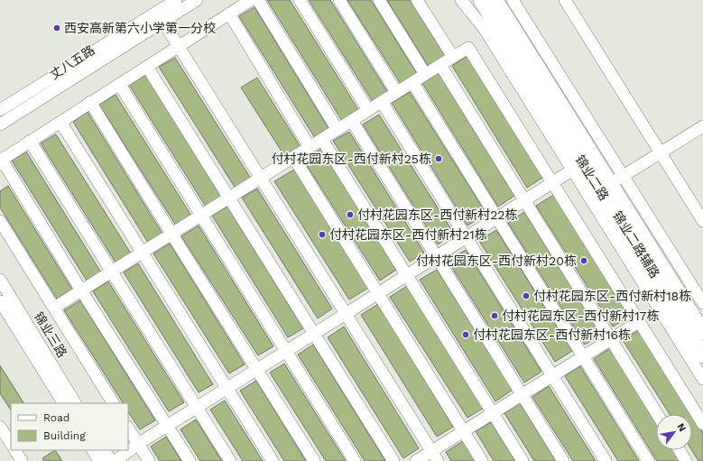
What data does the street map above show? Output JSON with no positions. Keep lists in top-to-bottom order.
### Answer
{
  "streets": {
    "main road": ["锦业二路"],
    "street": ["丈八五路", "锦业二路辅路", "锦业三路"]
  },
  "crossings": [
    ["锦业二路", "锦业二路辅路"]
  ],
  "places": [
    "西安高新第六小学第一分校",
    "付村花园东区-西付新村25栋",
    "付村花园东区-西付新村22栋",
    "付村花园东区-西付新村21栋",
    "付村花园东区-西付新村20栋",
    "付村花园东区-西付新村18栋",
    "付村花园东区-西付新村17栋",
    "付村花园东区-西付新村16栋"
  ],
  "legend": ["Road", "Building"],
  "north": "top right"
}
